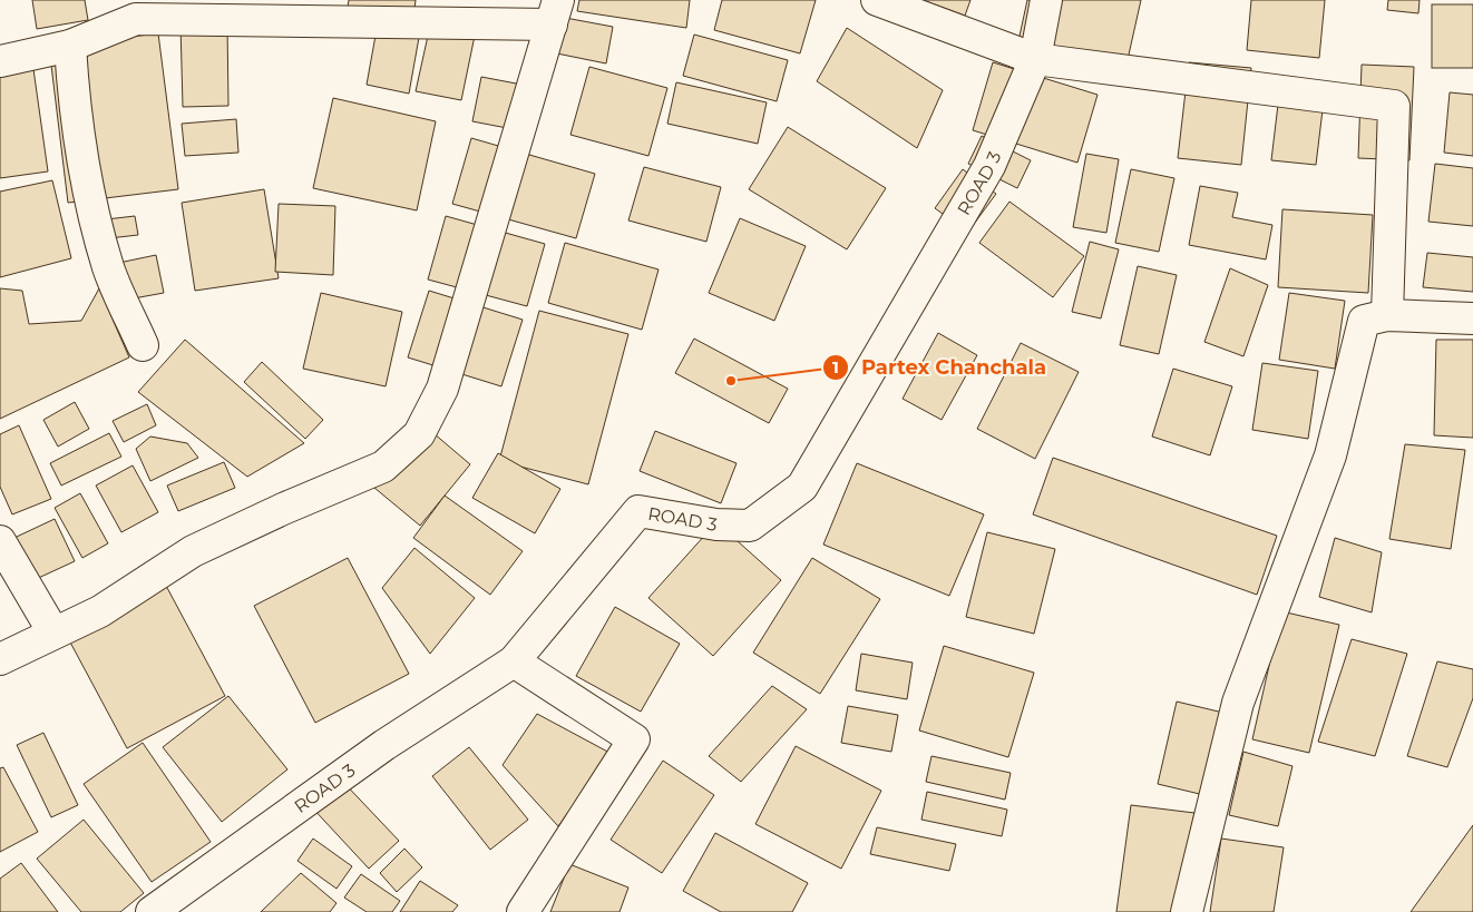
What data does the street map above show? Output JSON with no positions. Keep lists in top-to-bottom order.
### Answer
{
  "streets": {
    "street": ["ROAD 3"]
  },
  "places": ["Partex Chanchala"]
}
